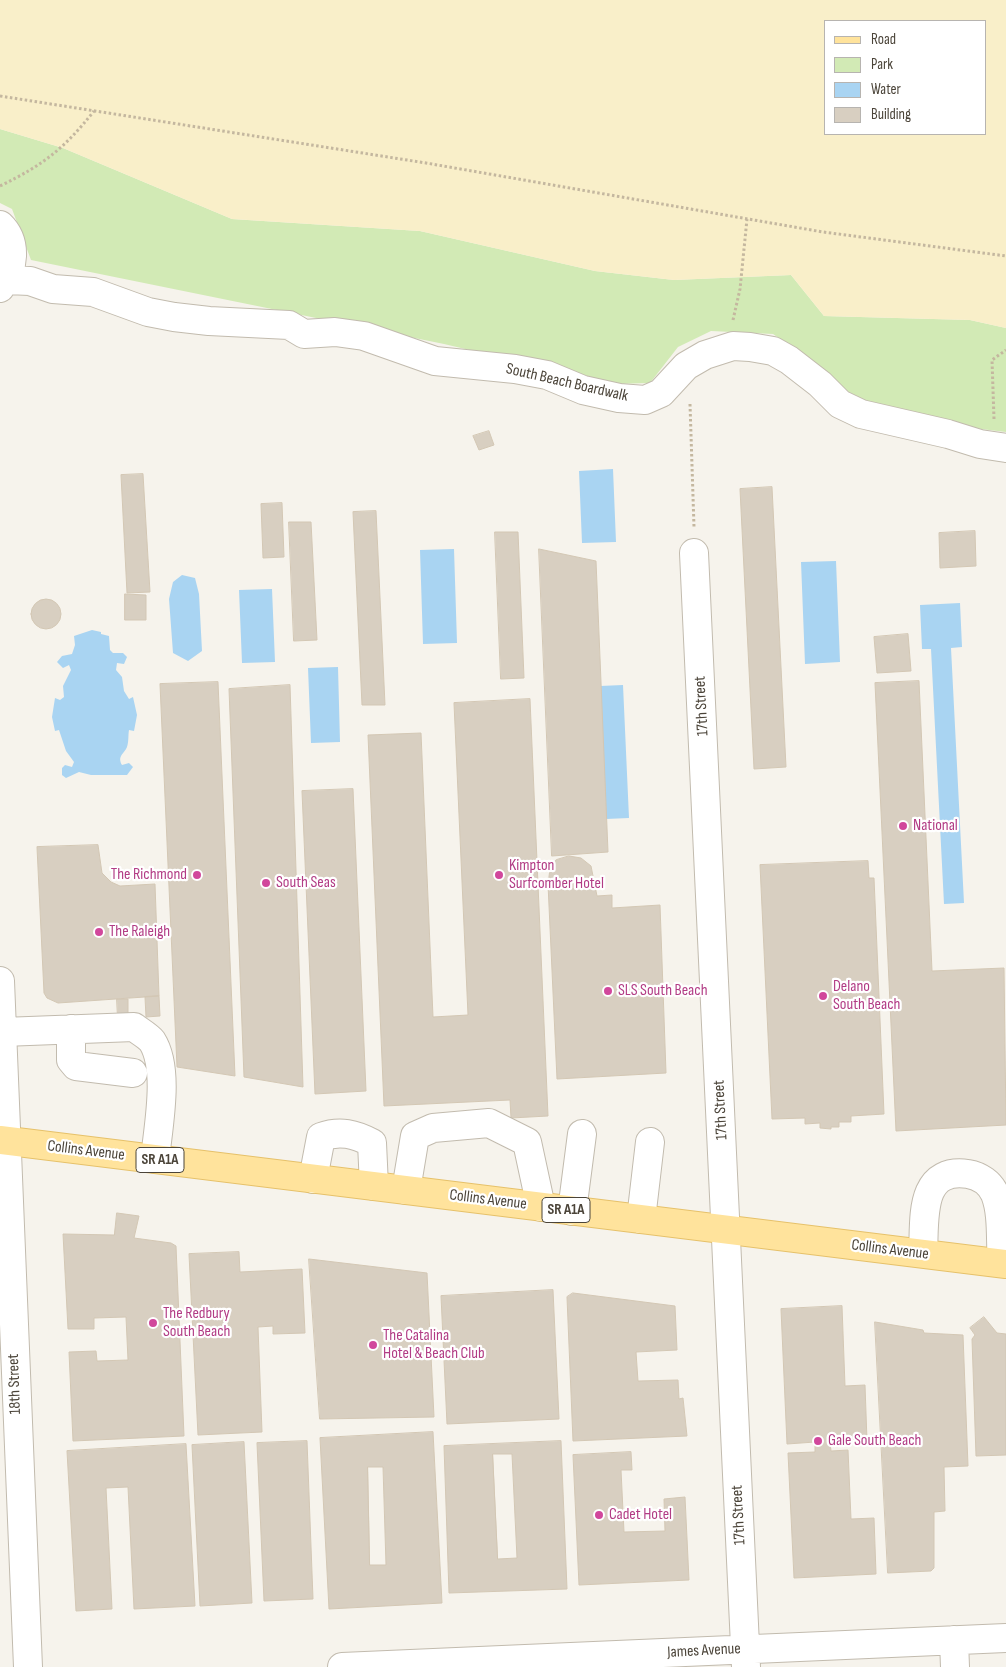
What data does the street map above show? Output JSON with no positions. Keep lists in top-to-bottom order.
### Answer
{
  "streets": {
    "main road": ["Collins Avenue", "SR A1A"],
    "street": [
      "South Beach Boardwalk",
      "17th Street",
      "18th Street",
      "James Avenue"
    ]
  },
  "crossings": [
    ["17th Street", "Collins Avenue"],
    ["17th Street", "James Avenue"],
    ["Collins Avenue", "18th Street"]
  ],
  "places": [
    "National",
    "The Richmond",
    "Kimpton Surfcomber Hotel",
    "South Seas",
    "The Raleigh",
    "SLS South Beach",
    "Delano South Beach",
    "The Redbury South Beach",
    "The Catalina Hotel & Beach Club",
    "Gale South Beach",
    "Cadet Hotel"
  ],
  "legend": [
    "Road",
    "Park",
    "Water",
    "Building"
  ]
}
